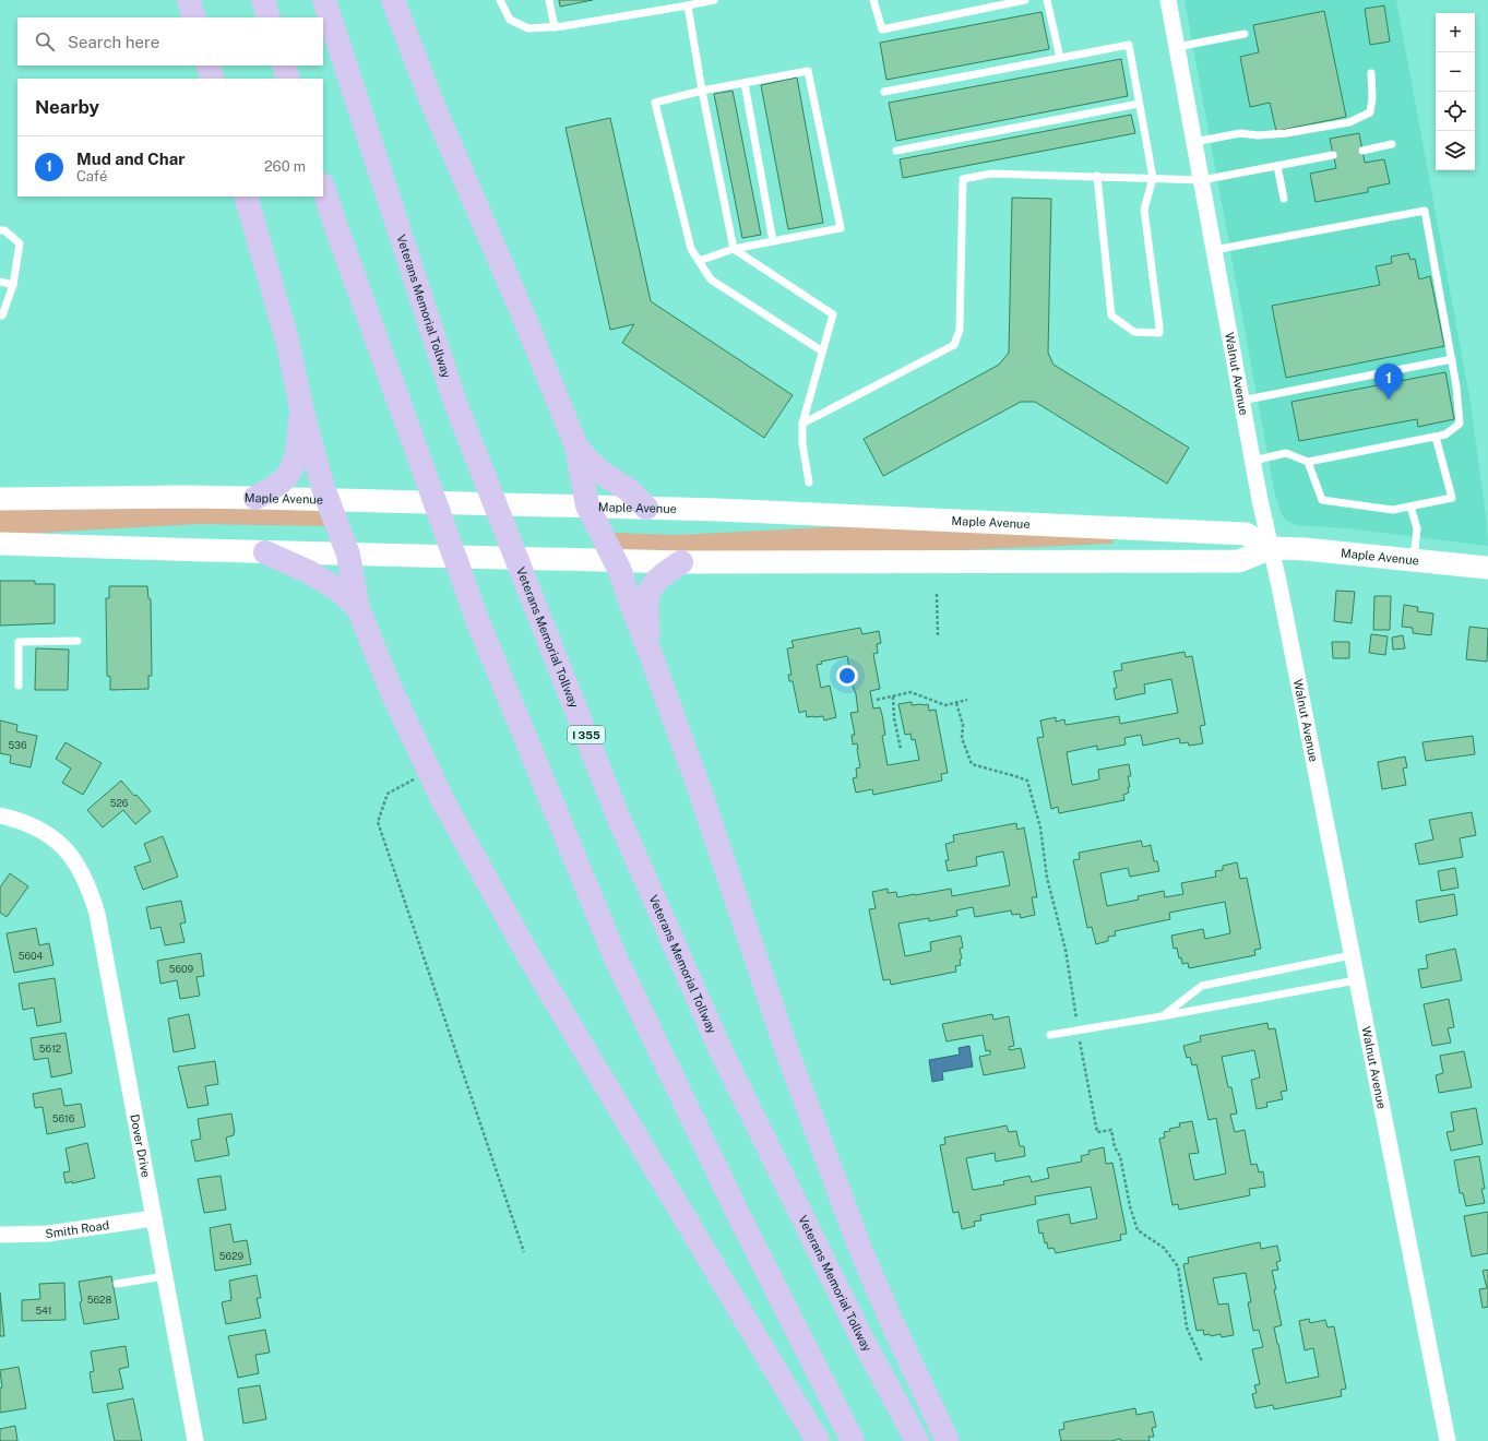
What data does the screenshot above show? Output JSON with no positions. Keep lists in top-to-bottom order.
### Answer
{
  "streets": {
    "highway": ["Veterans Memorial Tollway", "I 355"],
    "main road": ["Maple Avenue"],
    "street": ["Walnut Avenue", "Dover Drive", "Smith Road"]
  },
  "crossings": [
    ["Walnut Avenue", "Maple Avenue"],
    ["Dover Drive", "Smith Road"]
  ],
  "house_numbers": [
    "536",
    "526",
    "5604",
    "5609",
    "5612",
    "5616",
    "5629",
    "5628",
    "541"
  ],
  "page": {
    "map_buttons": ["+", "−"],
    "search": "Search here",
    "heading": "Nearby",
    "list": [
      {
        "mark": "1",
        "name": "Mud and Char",
        "note": "Café",
        "value": "260 m"
      }
    ],
    "pins": "1"
  }
}
